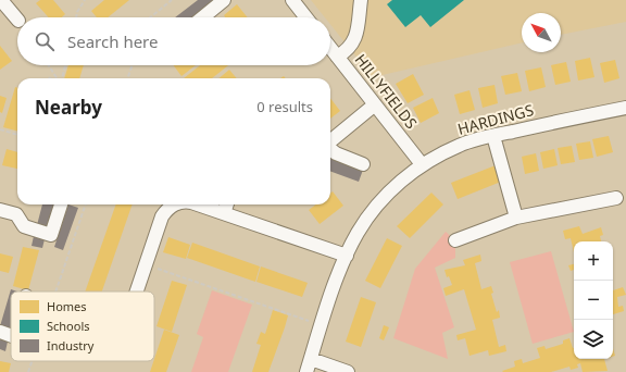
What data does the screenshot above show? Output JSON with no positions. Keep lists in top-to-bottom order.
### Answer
{
  "streets": {
    "street": ["HILLYFIELDS", "HARDINGS"]
  },
  "crossings": [
    ["HILLYFIELDS", "HARDINGS"]
  ],
  "legend": ["Homes", "Schools", "Industry"],
  "north": "top left",
  "page": {
    "search": "Search here",
    "heading": ["Nearby", "0 results"],
    "map_buttons": ["+", "−"]
  }
}
